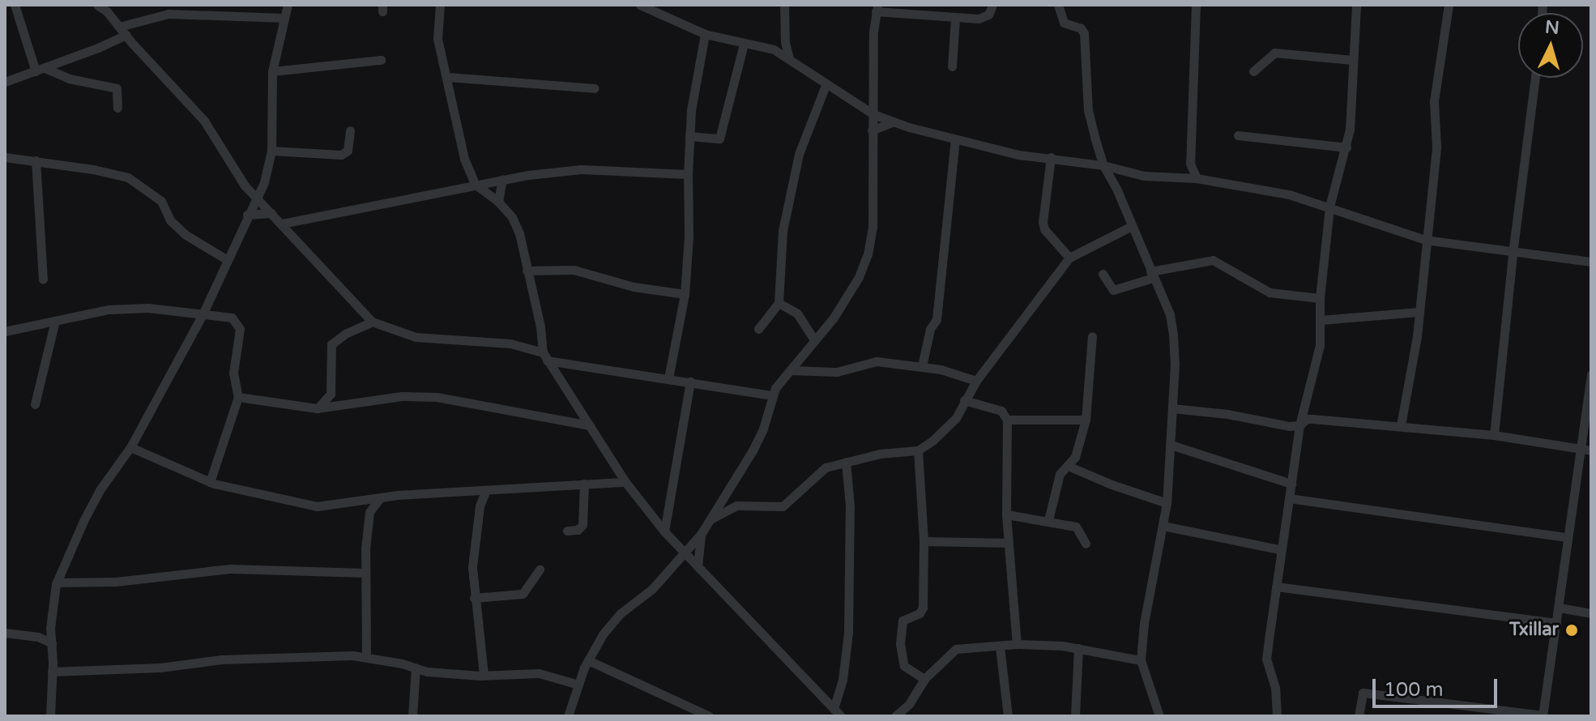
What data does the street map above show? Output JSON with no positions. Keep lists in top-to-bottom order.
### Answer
{
  "places": ["Txillar"],
  "scale_bar": "100 m",
  "north": "top"
}
